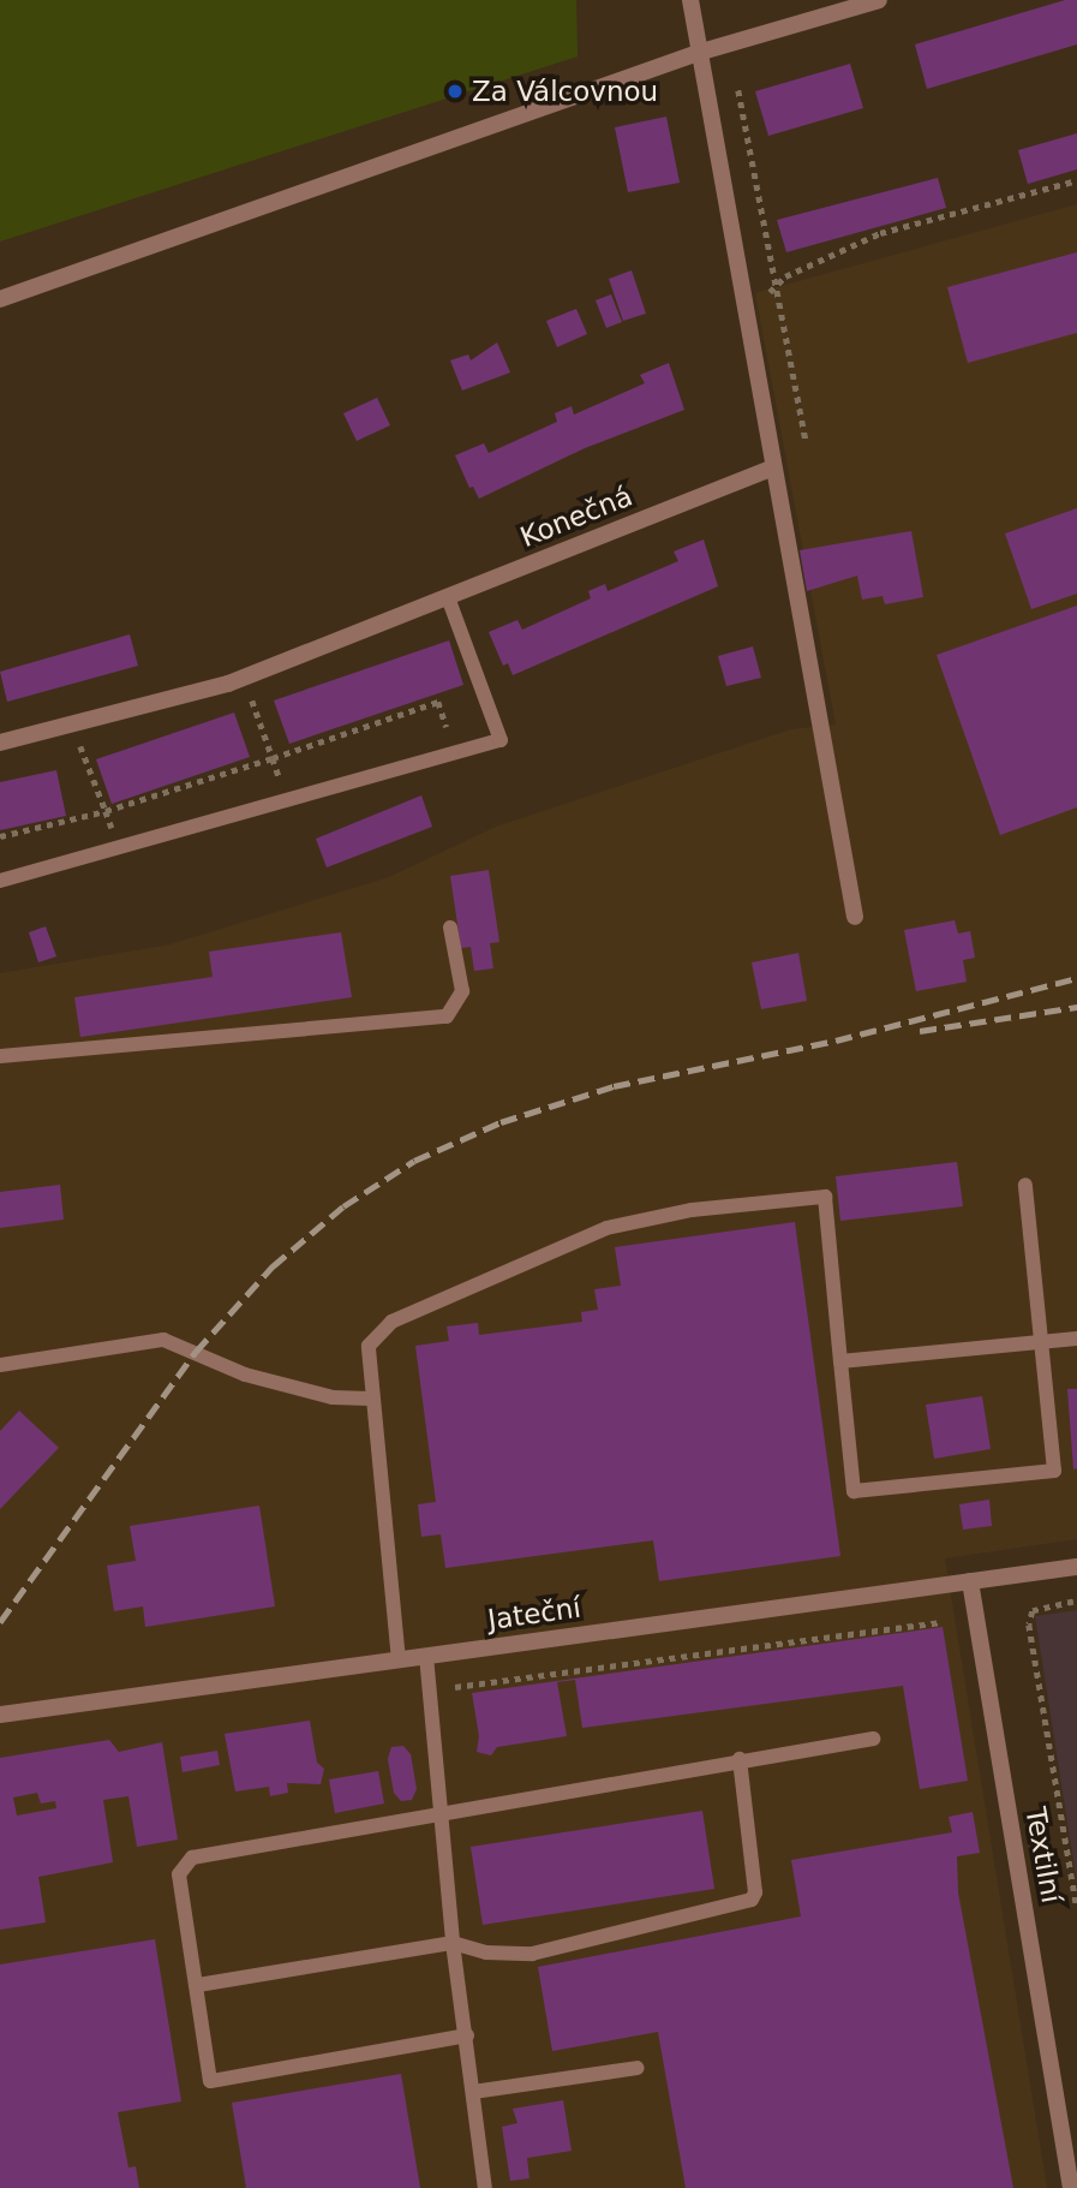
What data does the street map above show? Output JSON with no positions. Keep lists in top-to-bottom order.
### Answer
{
  "streets": {
    "street": ["Konečná", "Jateční", "Textilní"]
  },
  "crossings": [
    ["Jateční", "Textilní"]
  ],
  "places": ["Za Válcovnou"]
}
